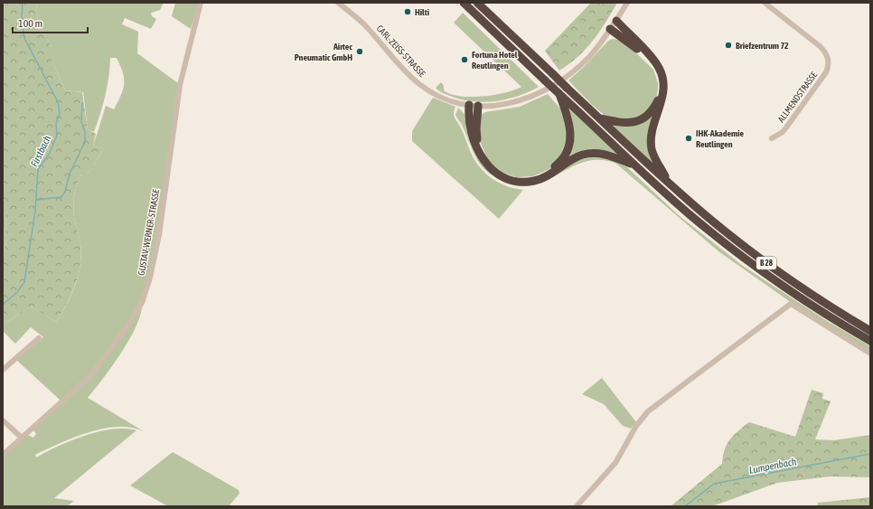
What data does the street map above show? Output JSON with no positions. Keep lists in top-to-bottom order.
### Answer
{
  "streets": {
    "highway": ["B 28"],
    "street": ["CARL-ZEISS-STRASSE", "ALLMENDSTRASSE", "GUSTAV-WERNER-STRASSE"]
  },
  "water": ["Firstbach", "Lumpenbach"],
  "places": [
    "Hilti",
    "Briefzentrum 72",
    "Airtec Pneumatic GmbH",
    "Fortuna Hotel Reutlingen",
    "IHK-Akademie Reutlingen"
  ],
  "scale_bar": "100 m"
}
